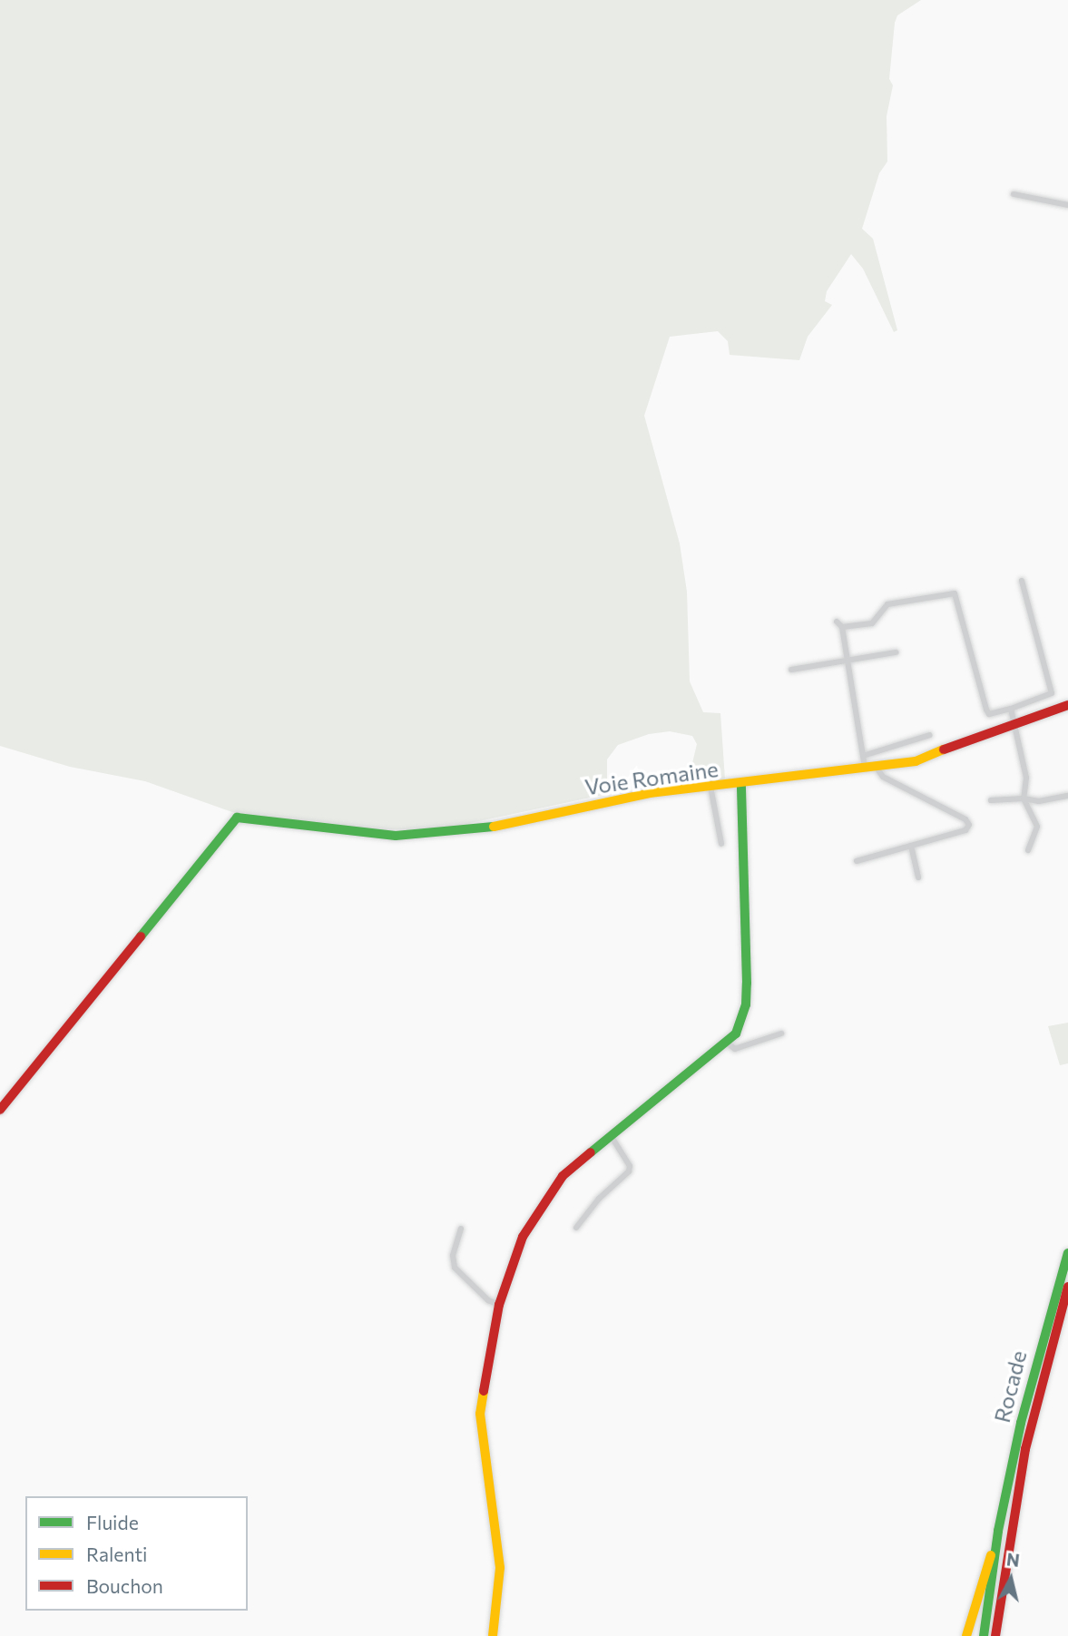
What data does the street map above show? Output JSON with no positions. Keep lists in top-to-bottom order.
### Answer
{
  "streets": {
    "main road": ["Voie Romaine", "Rocade"]
  },
  "legend": ["Fluide", "Ralenti", "Bouchon"],
  "north": "top"
}
